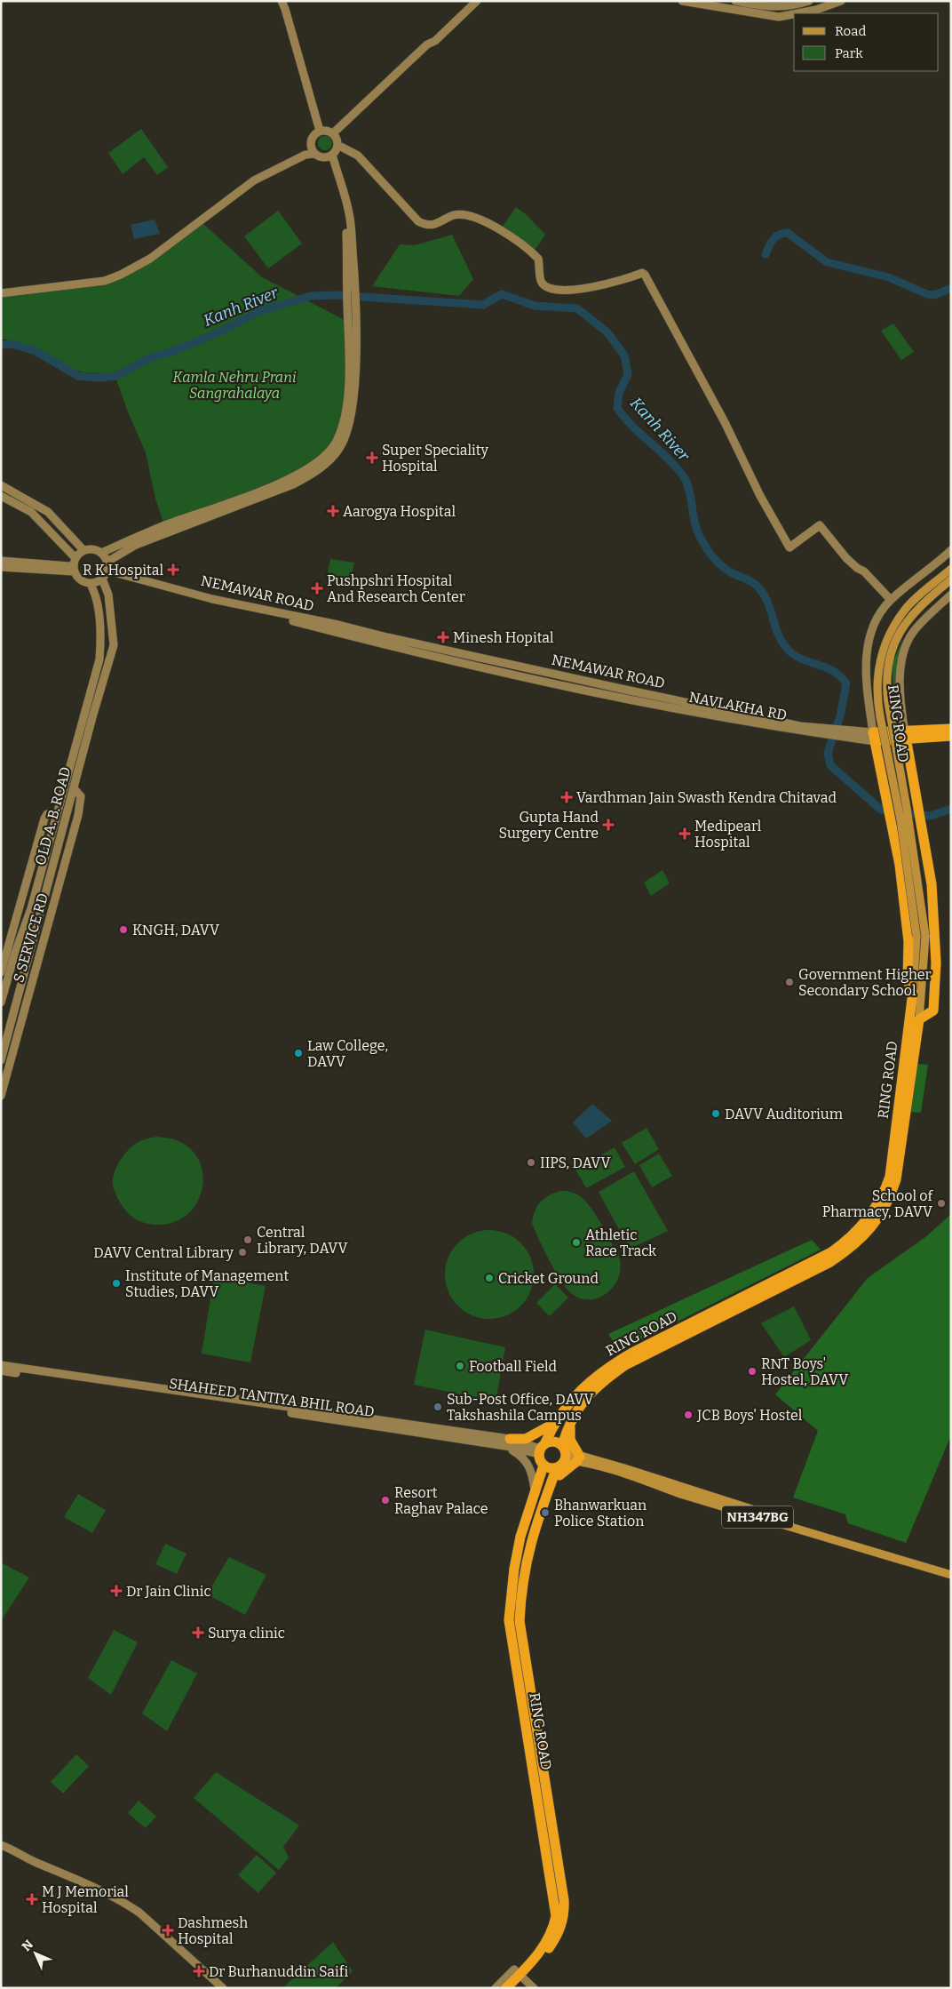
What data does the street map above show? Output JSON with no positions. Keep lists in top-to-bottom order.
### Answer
{
  "streets": {
    "highway": ["RING ROAD"],
    "main road": [
      "NAVLAKHA RD",
      "OLD A. B. ROAD",
      "S SERVICE RD",
      "SHAHEED TANTIYA BHIL ROAD",
      "NH347BG"
    ]
  },
  "crossings": [
    ["NAVLAKHA RD", "OLD A. B. ROAD"],
    ["RING ROAD", "NH347BG"],
    ["OLD A. B. ROAD", "S SERVICE RD"]
  ],
  "water": ["Kanh River"],
  "parks": ["Kamla Nehru Prani Sangrahalaya"],
  "places": {
    "health": [
      "Super Speciality Hospital",
      "Aarogya Hospital",
      "R K Hospital",
      "Pushpshri Hospital And Research Center",
      "Minesh Hopital",
      "Vardhman Jain Swasth Kendra Chitavad",
      "Gupta Hand Surgery Centre",
      "Medipearl Hospital",
      "Dr Jain Clinic",
      "Surya clinic",
      "M J Memorial Hospital",
      "Dashmesh Hospital",
      "Dr Burhanuddin Saifi"
    ],
    "other": [
      "KNGH, DAVV",
      "Government Higher Secondary School",
      "Law College, DAVV",
      "DAVV Auditorium",
      "IIPS, DAVV",
      "School of Pharmacy, DAVV",
      "Central Library, DAVV",
      "Athletic Race Track",
      "DAVV Central Library",
      "Cricket Ground",
      "Institute of Management Studies, DAVV",
      "Football Field",
      "RNT Boys' Hostel, DAVV",
      "Sub-Post Office, DAVV Takshashila Campus",
      "JCB Boys' Hostel",
      "Resort Raghav Palace",
      "Bhanwarkuan Police Station"
    ]
  },
  "legend": ["Road", "Park"],
  "north": "top left"
}
